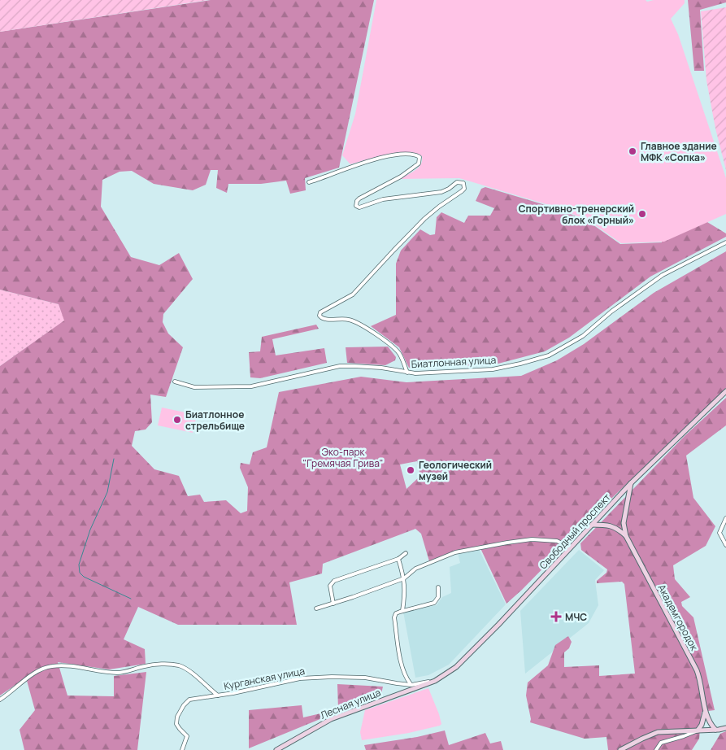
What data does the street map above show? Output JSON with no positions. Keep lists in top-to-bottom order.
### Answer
{
  "streets": {
    "main road": ["Свободный проспект", "Академгородок", "Лесная улица"],
    "street": ["Биатлонная улица", "Курганская улица"]
  },
  "crossings": [
    ["Свободный проспект", "Курганская улица"],
    ["Свободный проспект", "Лесная улица"],
    ["Курганская улица", "Лесная улица"]
  ],
  "parks": ["Эко-парк \"Гремячая Грива\""],
  "places": {
    "other": [
      "Главное здание МФК «Сопка»",
      "Спортивно-тренерский блок «Горный»",
      "Биатлонное стрельбище",
      "Геологический музей"
    ],
    "health": ["МЧС"]
  }
}
